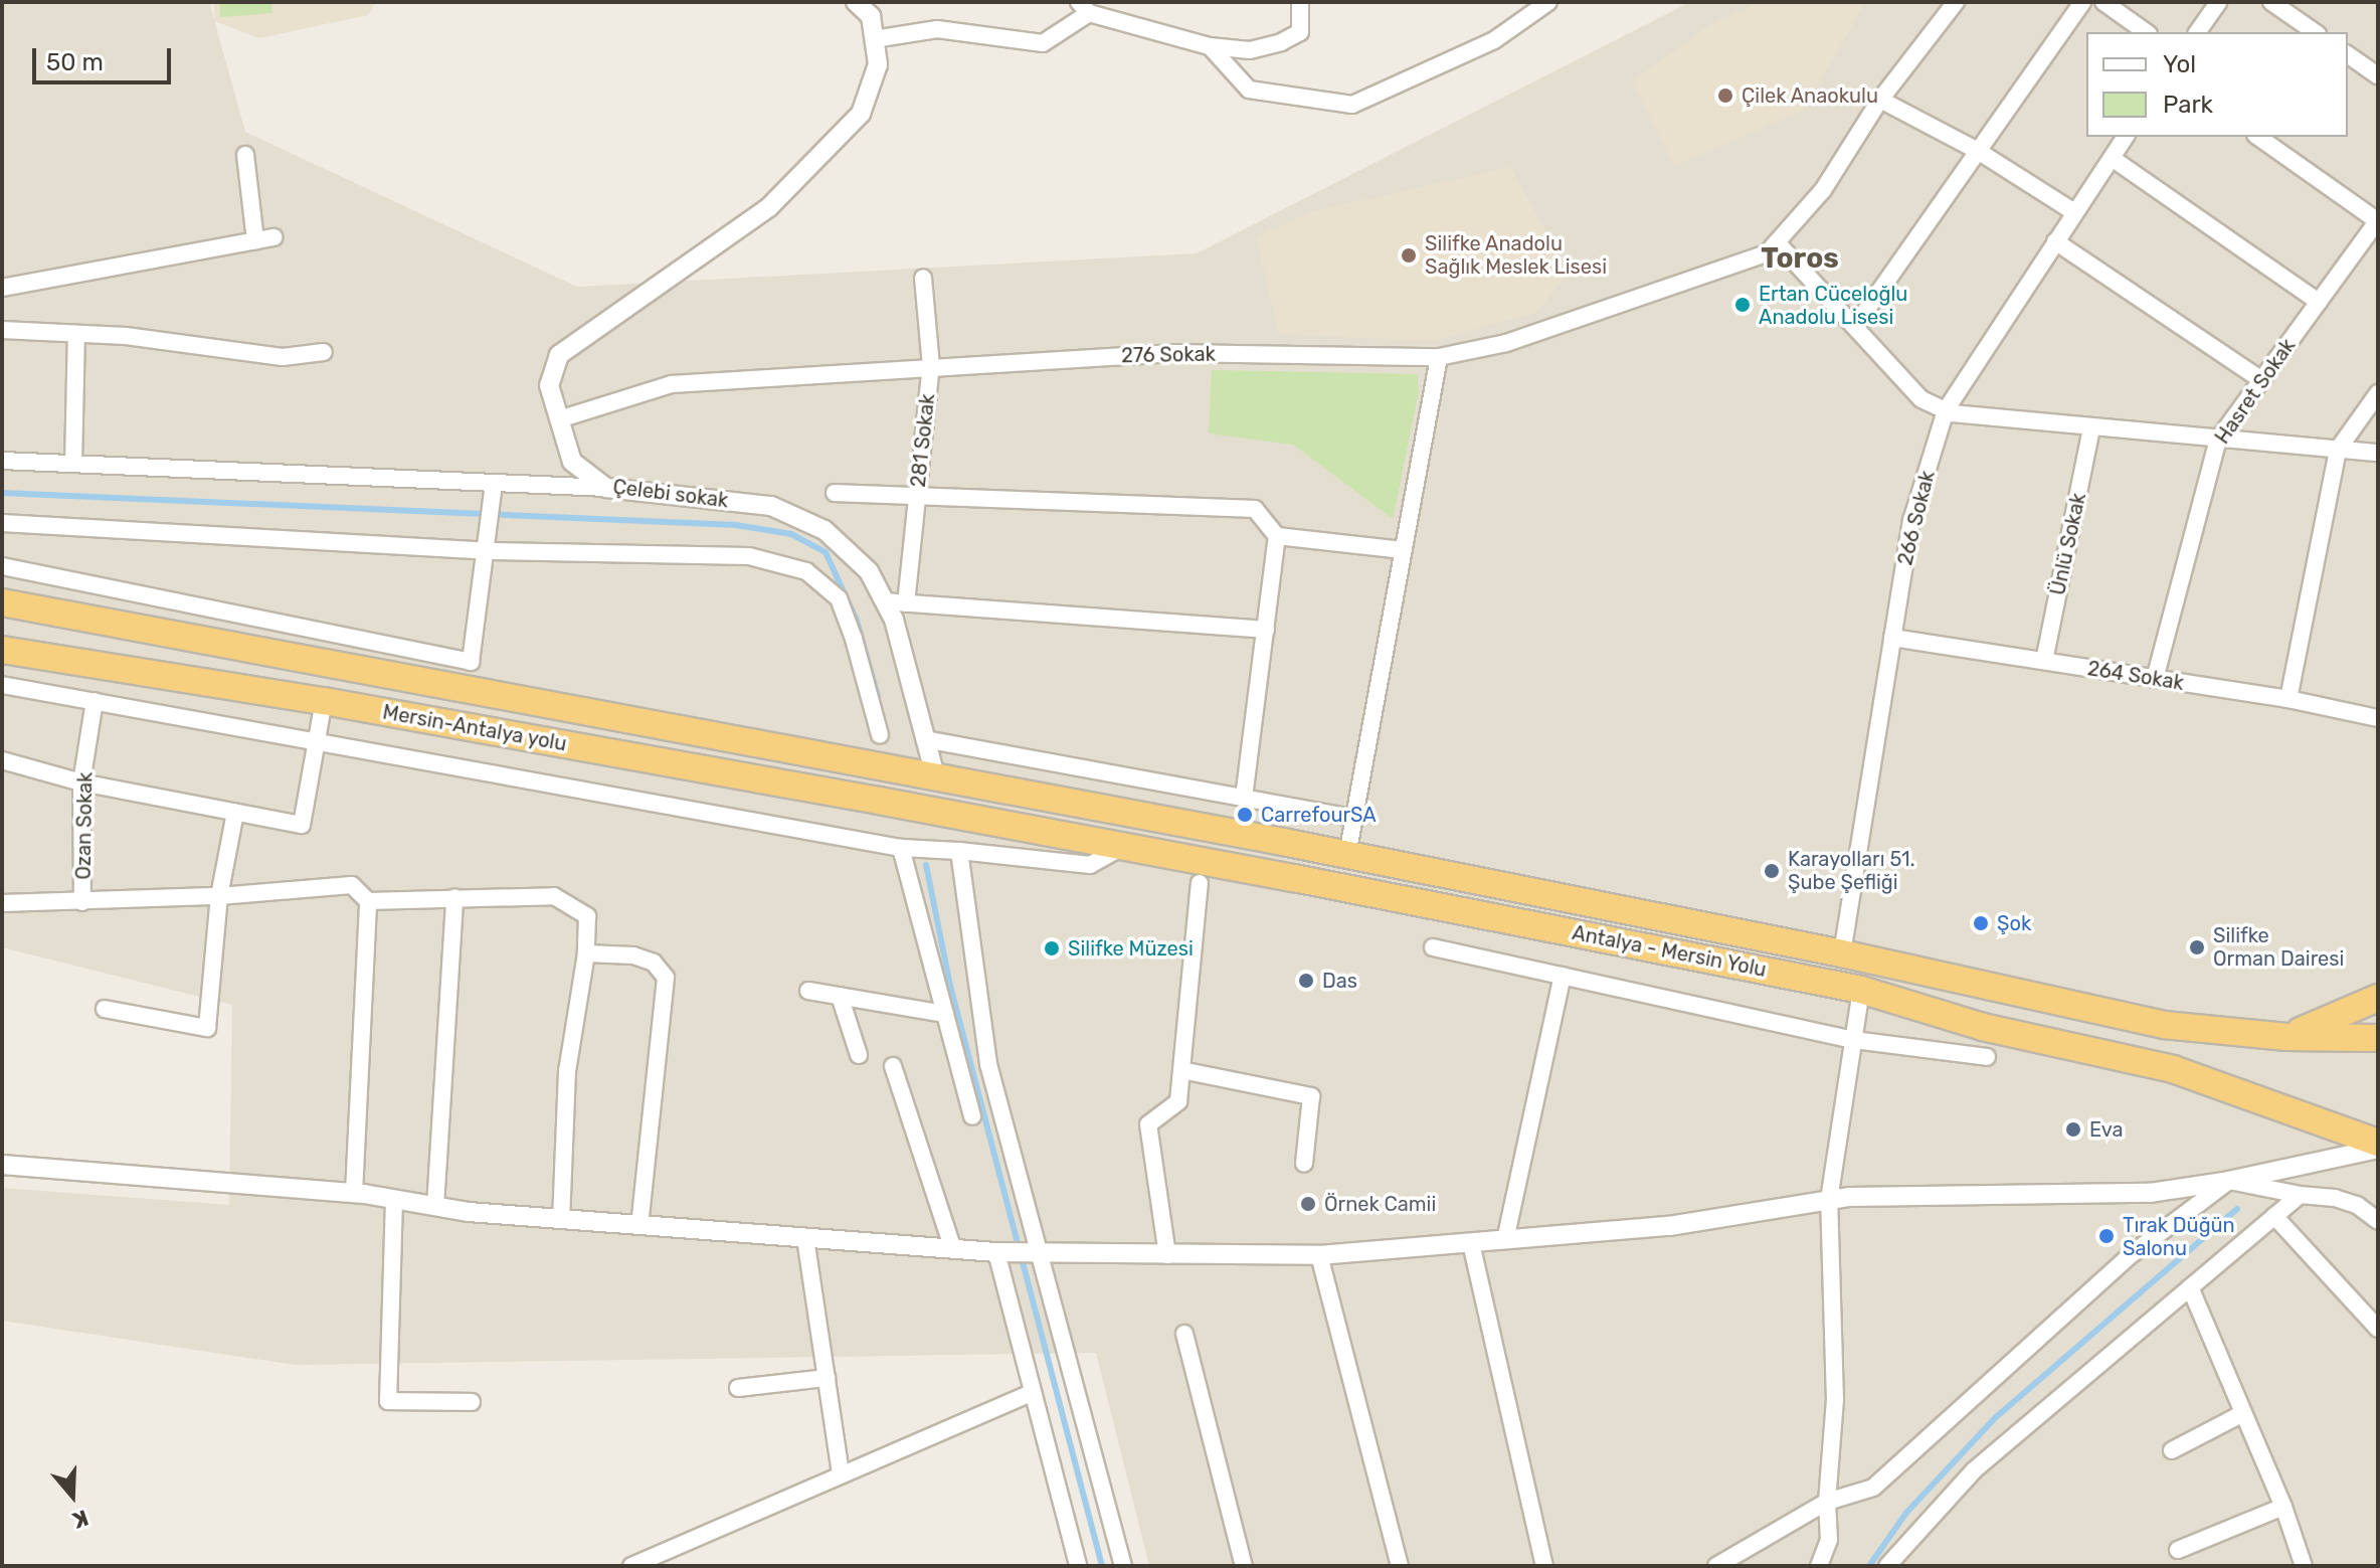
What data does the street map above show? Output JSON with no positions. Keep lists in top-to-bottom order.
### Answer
{
  "streets": {
    "highway": ["Mersin-Antalya yolu", "Antalya - Mersin Yolu"],
    "street": [
      "276 Sokak",
      "Hasret Sokak",
      "281 Sokak",
      "Çelebi sokak",
      "266 Sokak",
      "Ünlü Sokak",
      "264 Sokak",
      "Ozan Sokak"
    ]
  },
  "crossings": [
    ["276 Sokak", "281 Sokak"],
    ["276 Sokak", "Çelebi sokak"],
    ["Hasret Sokak", "264 Sokak"],
    ["Çelebi sokak", "Mersin-Antalya yolu"],
    ["Çelebi sokak", "Antalya - Mersin Yolu"],
    ["266 Sokak", "264 Sokak"],
    ["266 Sokak", "Antalya - Mersin Yolu"],
    ["Ünlü Sokak", "264 Sokak"],
    ["Mersin-Antalya yolu", "Antalya - Mersin Yolu"]
  ],
  "districts": ["Toros"],
  "places": [
    "Çilek Anaokulu",
    "Silifke Anadolu Sağlık Meslek Lisesi",
    "Ertan Cüceloğlu Anadolu Lisesi",
    "CarrefourSA",
    "Karayolları 51. Şube Şefliği",
    "Şok",
    "Silifke Orman Dairesi",
    "Silifke Müzesi",
    "Das",
    "Eva",
    "Örnek Camii",
    "Tırak Düğün Salonu"
  ],
  "legend": ["Yol", "Park"],
  "scale_bar": "50 m",
  "north": "bottom"
}
